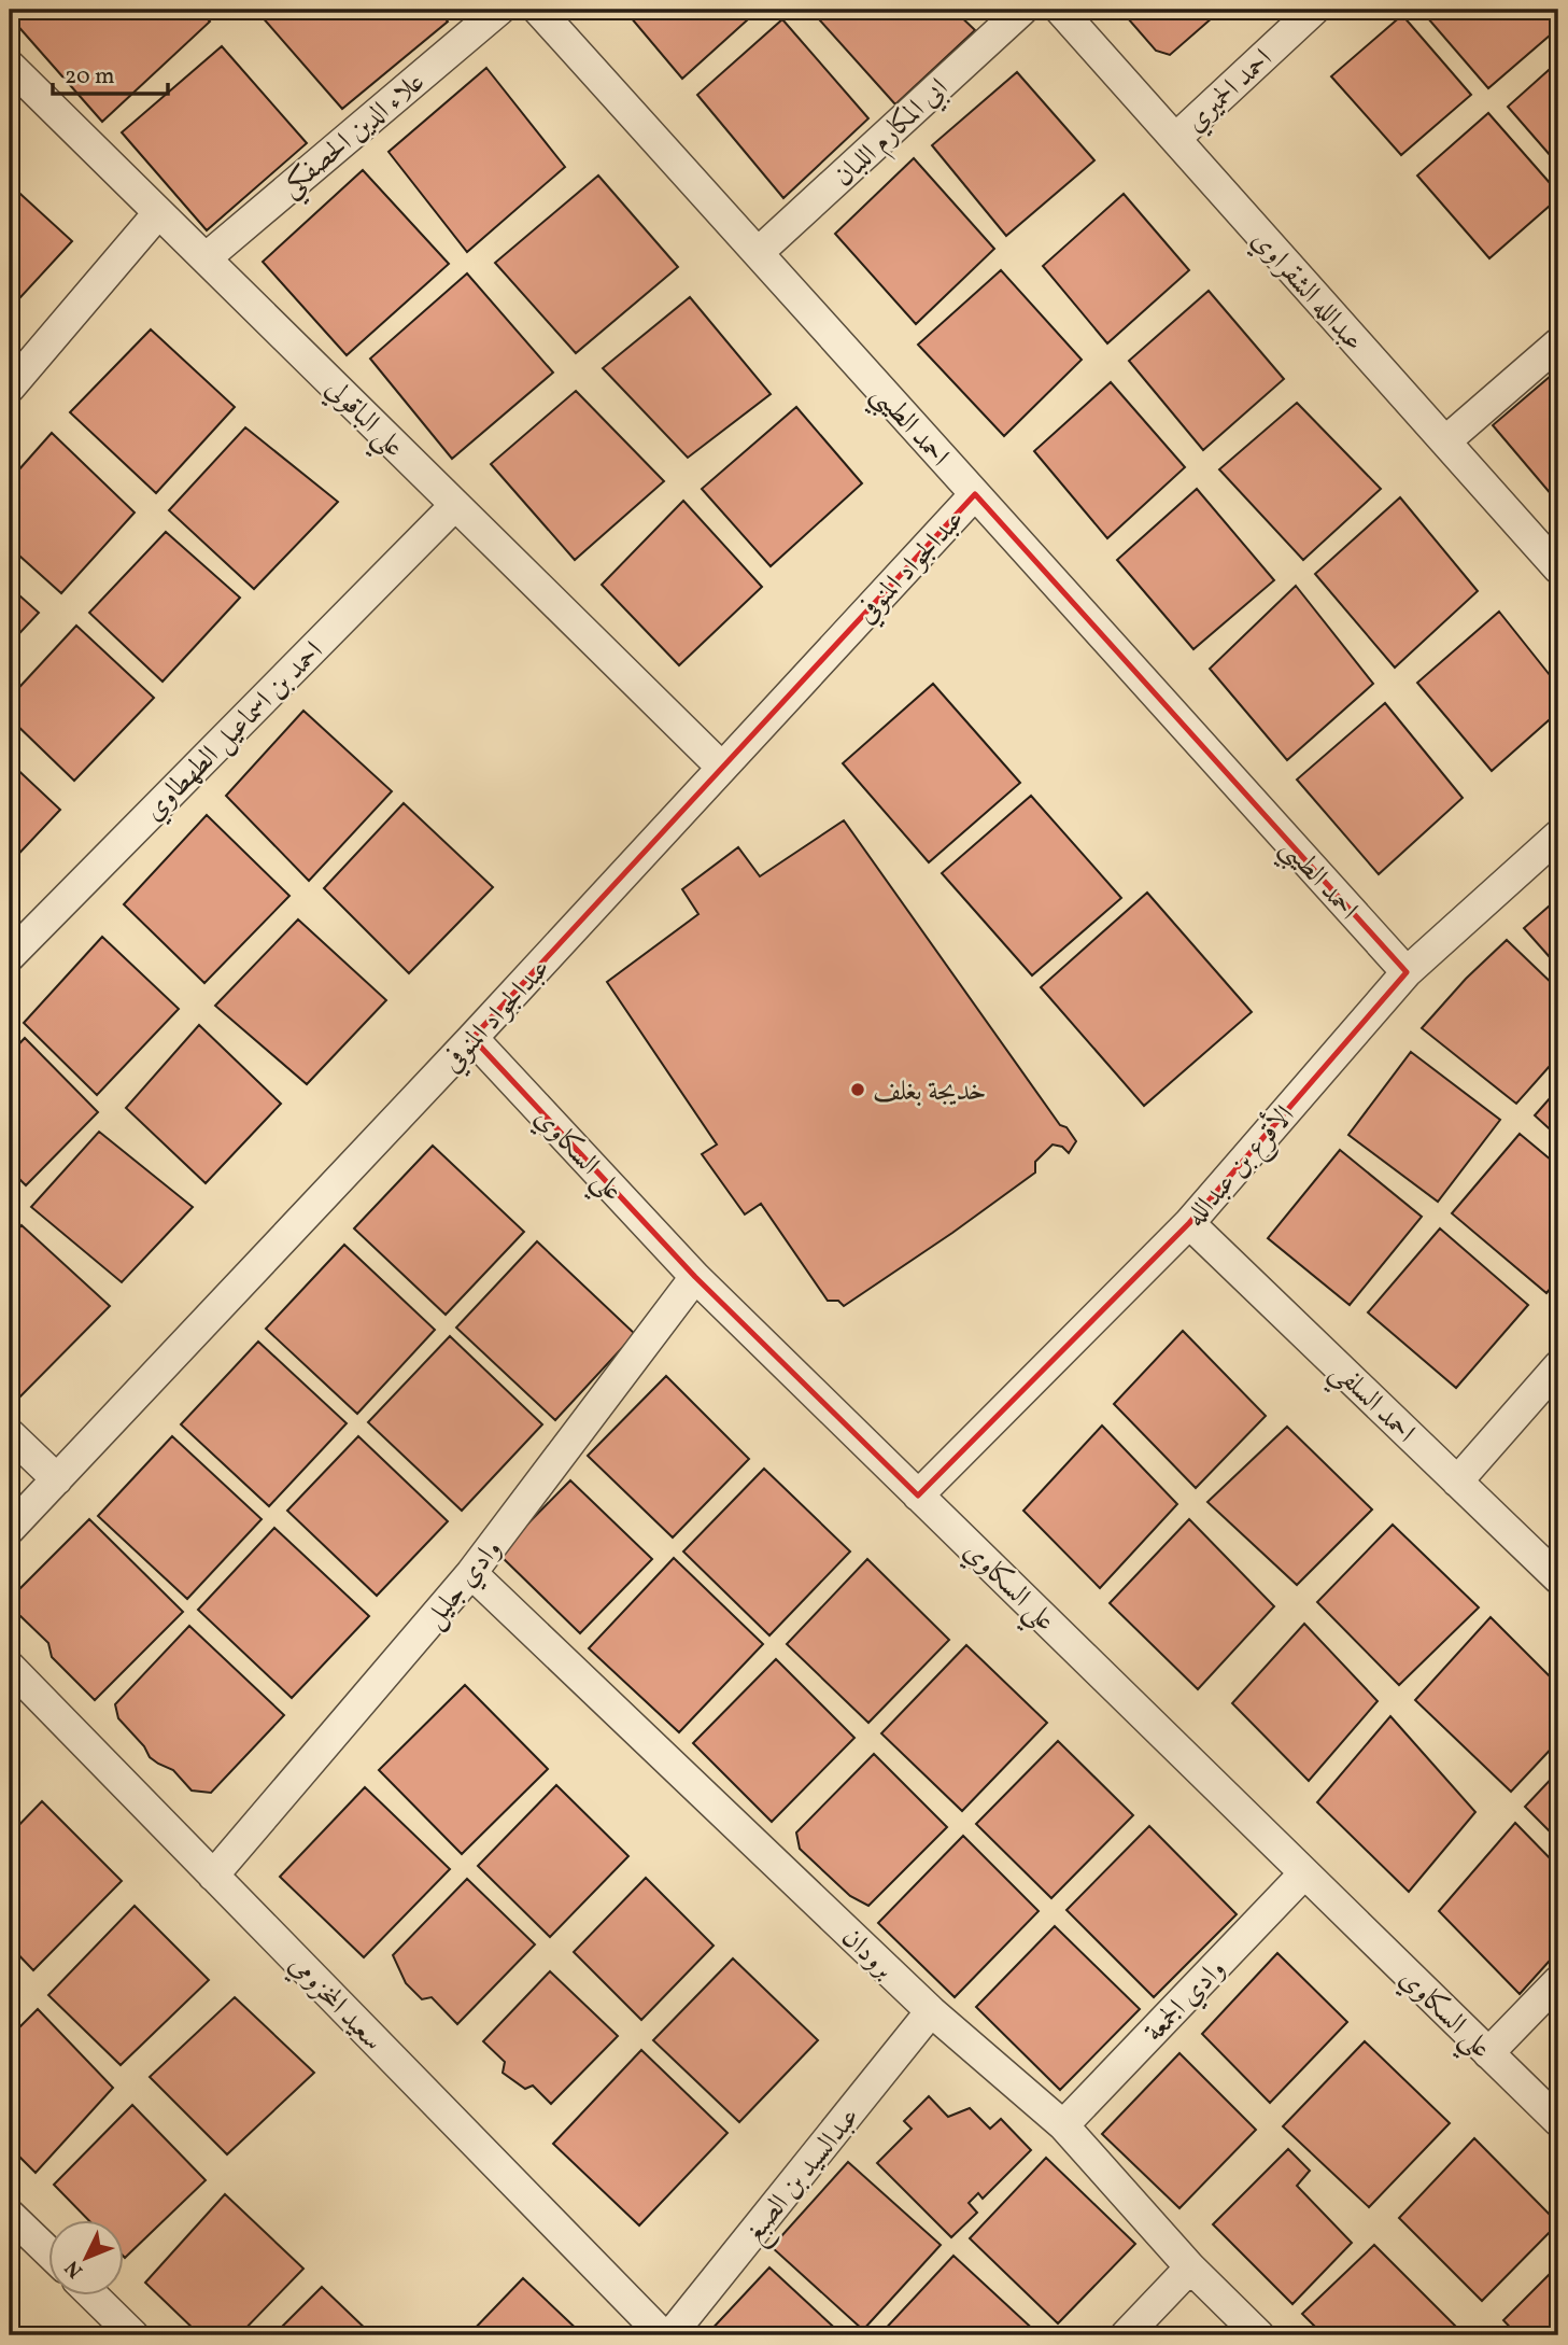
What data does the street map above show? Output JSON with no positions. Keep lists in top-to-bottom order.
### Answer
{
  "streets": {
    "street": [
      "احمد الحميري",
      "ابي المكارم اللبان",
      "علاء الدين الحصفكي",
      "عبدالله الشقراوي",
      "علي الباقولي",
      "احمد الطيبي",
      "عبدالجواد المنوفي",
      "احمد بن اسماعيل الطهطاوي",
      "علي السكاوي",
      "الأقرع بن عبدالله",
      "احمد السلفي",
      "وادي جليل",
      "برودان",
      "وادي الجمعة",
      "سعيد المخزومي",
      "عبدالسيد بن الصبغ"
    ]
  },
  "crossings": [
    ["احمد الحميري", "عبدالله الشقراوي"],
    ["ابي المكارم اللبان", "احمد الطيبي"],
    ["علاء الدين الحصفكي", "علي الباقولي"],
    ["علي الباقولي", "عبدالجواد المنوفي"],
    ["علي الباقولي", "احمد بن اسماعيل الطهطاوي"],
    ["احمد الطيبي", "عبدالجواد المنوفي"],
    ["احمد الطيبي", "الأقرع بن عبدالله"],
    ["عبدالجواد المنوفي", "علي السكاوي"],
    ["علي السكاوي", "الأقرع بن عبدالله"],
    ["علي السكاوي", "وادي جليل"],
    ["علي السكاوي", "وادي الجمعة"],
    ["الأقرع بن عبدالله", "احمد السلفي"],
    ["وادي جليل", "برودان"],
    ["وادي جليل", "سعيد المخزومي"],
    ["برودان", "وادي الجمعة"],
    ["برودان", "عبدالسيد بن الصبغ"]
  ],
  "places": ["خديجة بغلف"],
  "scale_bar": "20 m",
  "north": "bottom left"
}
